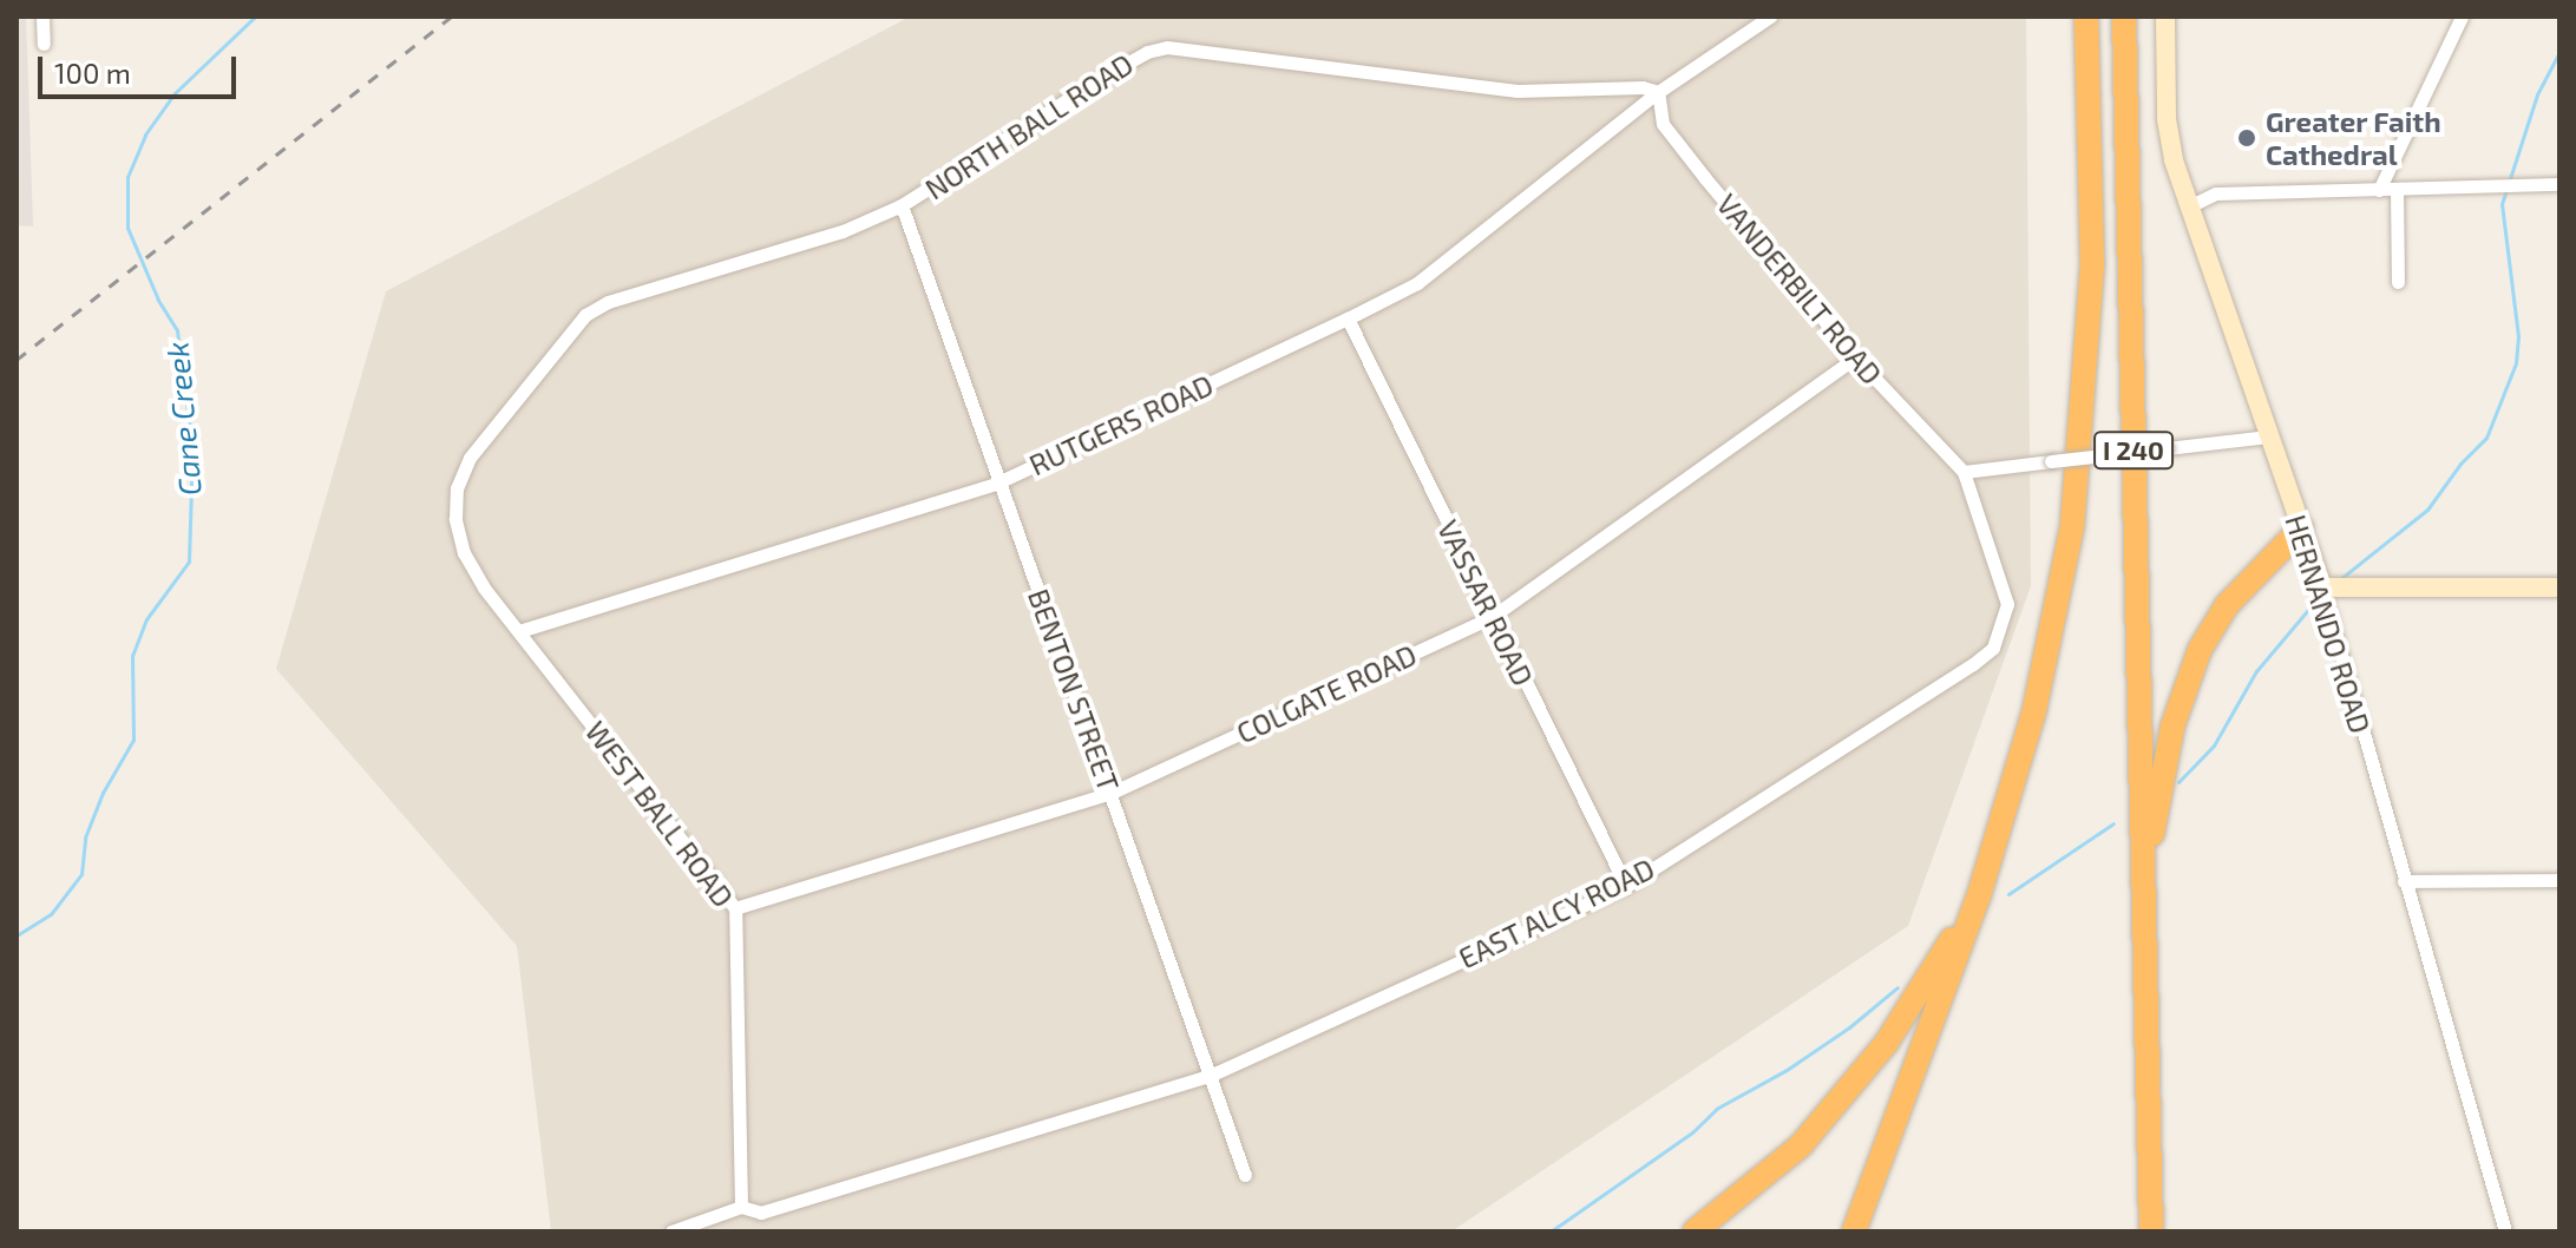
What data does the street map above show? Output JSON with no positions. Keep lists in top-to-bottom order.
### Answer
{
  "streets": {
    "highway": ["I 240"],
    "main road": ["HERNANDO ROAD"],
    "street": [
      "NORTH BALL ROAD",
      "VANDERBILT ROAD",
      "RUTGERS ROAD",
      "VASSAR ROAD",
      "BENTON STREET",
      "COLGATE ROAD",
      "WEST BALL ROAD",
      "EAST ALCY ROAD"
    ]
  },
  "crossings": [
    ["NORTH BALL ROAD", "VANDERBILT ROAD"],
    ["NORTH BALL ROAD", "RUTGERS ROAD"],
    ["NORTH BALL ROAD", "BENTON STREET"],
    ["NORTH BALL ROAD", "WEST BALL ROAD"],
    ["VANDERBILT ROAD", "RUTGERS ROAD"],
    ["VANDERBILT ROAD", "COLGATE ROAD"],
    ["VANDERBILT ROAD", "EAST ALCY ROAD"],
    ["RUTGERS ROAD", "VASSAR ROAD"],
    ["RUTGERS ROAD", "BENTON STREET"],
    ["RUTGERS ROAD", "WEST BALL ROAD"],
    ["VASSAR ROAD", "COLGATE ROAD"],
    ["VASSAR ROAD", "EAST ALCY ROAD"],
    ["BENTON STREET", "COLGATE ROAD"],
    ["BENTON STREET", "EAST ALCY ROAD"],
    ["COLGATE ROAD", "WEST BALL ROAD"],
    ["WEST BALL ROAD", "EAST ALCY ROAD"]
  ],
  "water": ["Cane Creek"],
  "places": ["Greater Faith Cathedral"],
  "scale_bar": "100 m"
}
